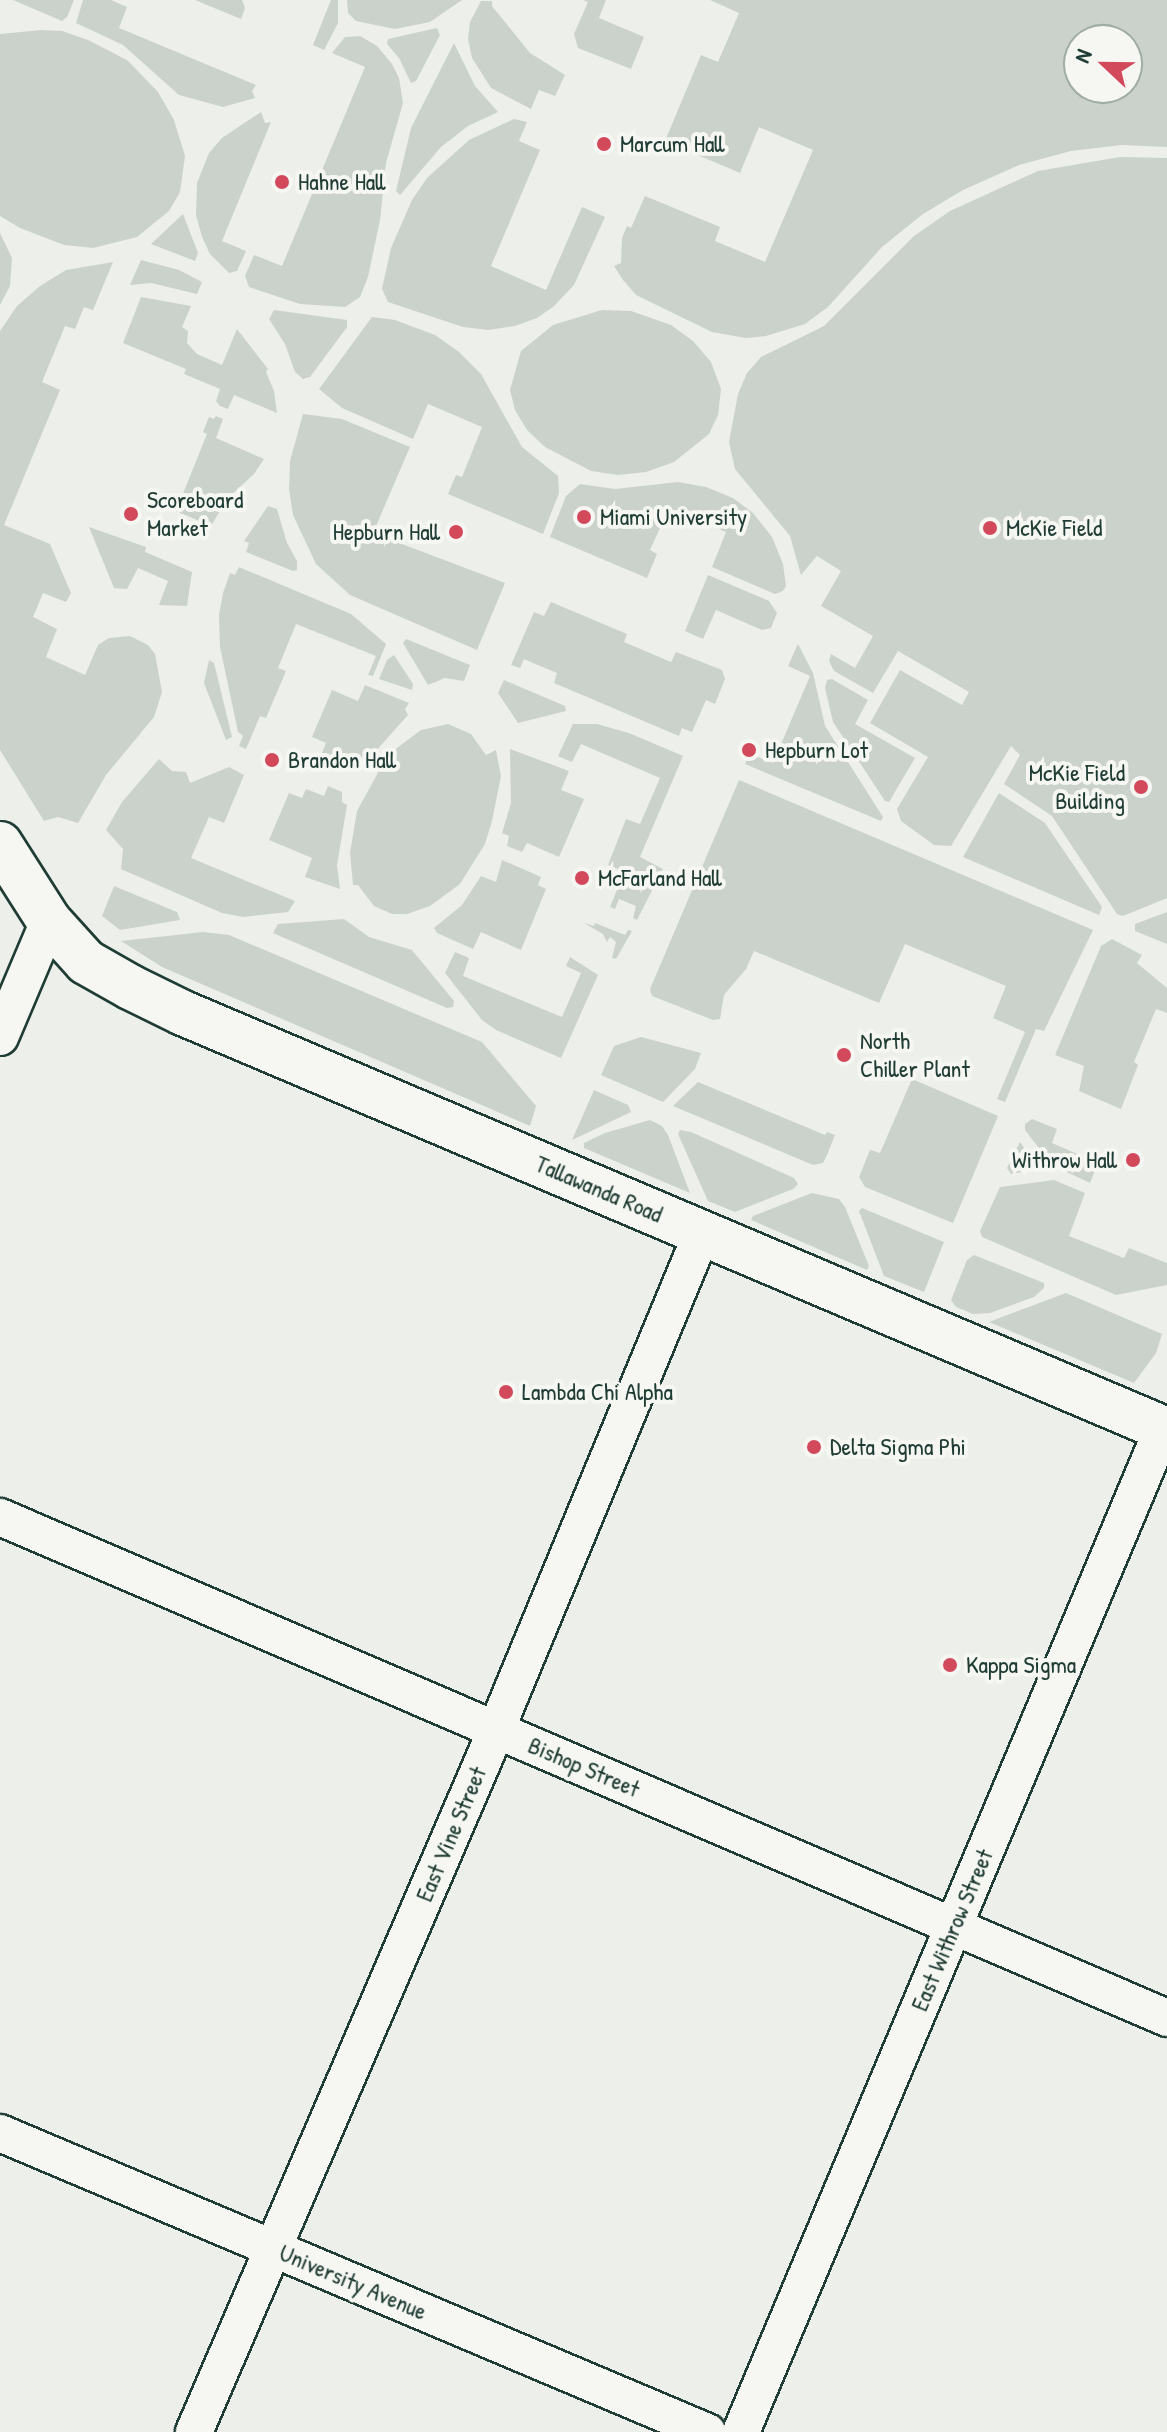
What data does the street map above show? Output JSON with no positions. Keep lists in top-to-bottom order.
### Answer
{
  "streets": {
    "street": [
      "Tallawanda Road",
      "Bishop Street",
      "East Vine Street",
      "East Withrow Street",
      "University Avenue"
    ]
  },
  "crossings": [
    ["Tallawanda Road", "East Vine Street"],
    ["Tallawanda Road", "East Withrow Street"],
    ["Bishop Street", "East Vine Street"],
    ["Bishop Street", "East Withrow Street"],
    ["East Vine Street", "University Avenue"]
  ],
  "places": [
    "Marcum Hall",
    "Hahne Hall",
    "Scoreboard Market",
    "Miami University",
    "McKie Field",
    "Hepburn Hall",
    "Hepburn Lot",
    "Brandon Hall",
    "McKie Field Building",
    "McFarland Hall",
    "North Chiller Plant",
    "Withrow Hall",
    "Lambda Chi Alpha",
    "Delta Sigma Phi",
    "Kappa Sigma"
  ],
  "north": "left"
}
